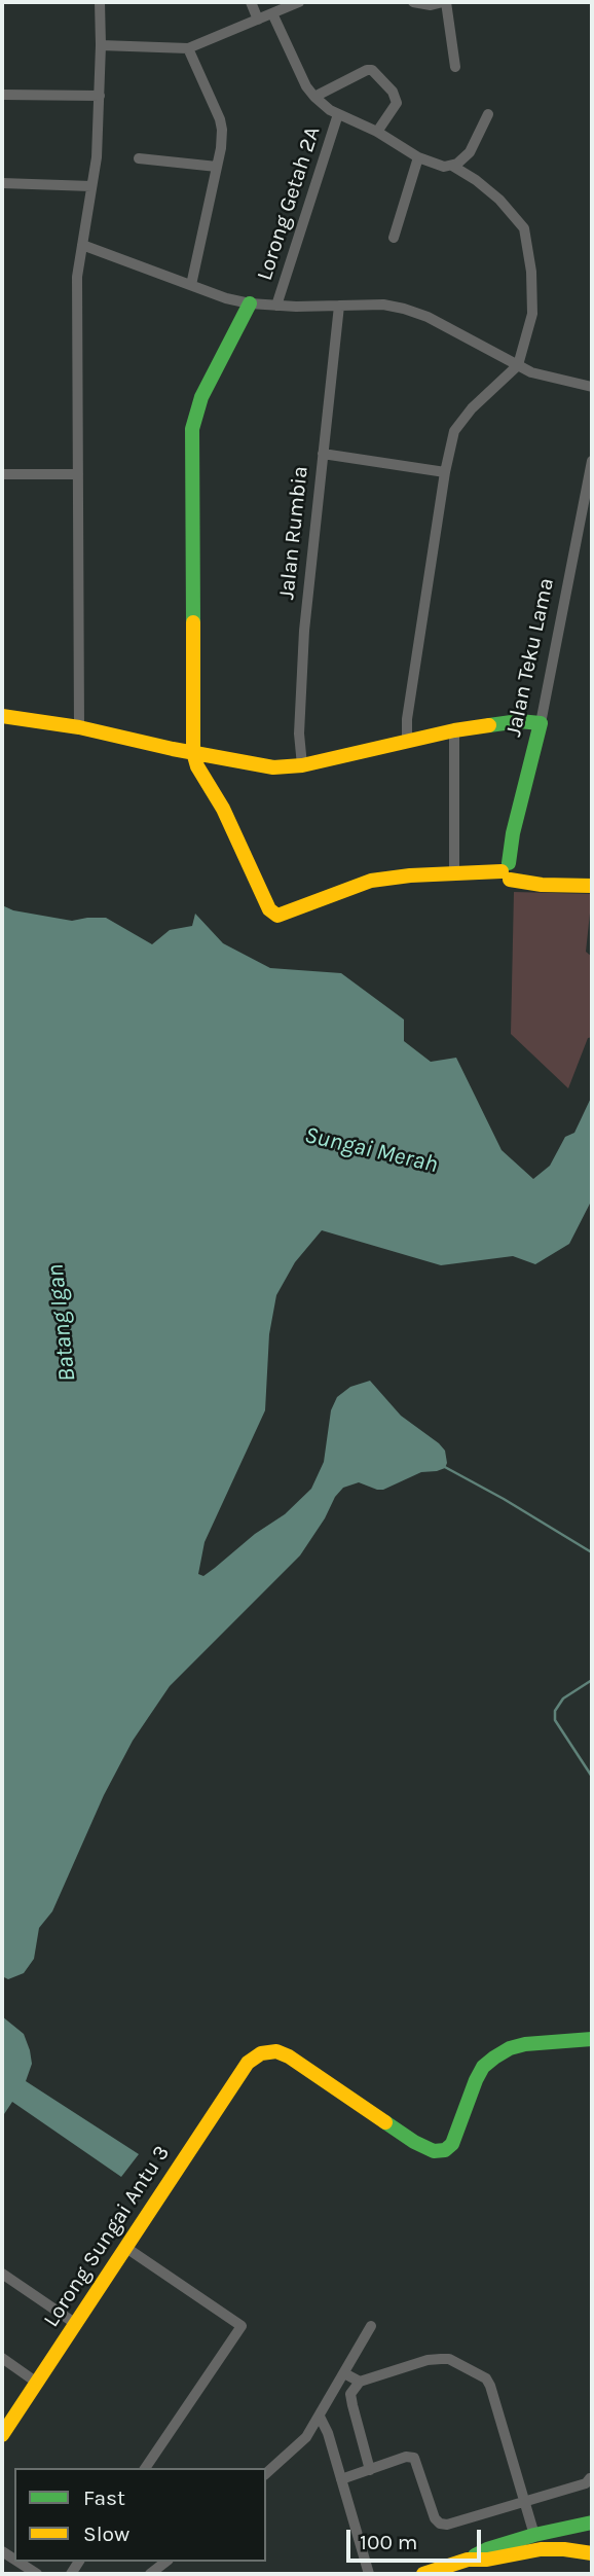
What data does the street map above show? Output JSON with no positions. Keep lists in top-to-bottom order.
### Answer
{
  "streets": {
    "street": [
      "Lorong Getah 2A",
      "Jalan Rumbia",
      "Jalan Teku Lama",
      "Lorong Sungai Antu 3"
    ]
  },
  "water": ["Sungai Merah", "Batang Igan"],
  "legend": ["Fast", "Slow"],
  "scale_bar": "100 m"
}
